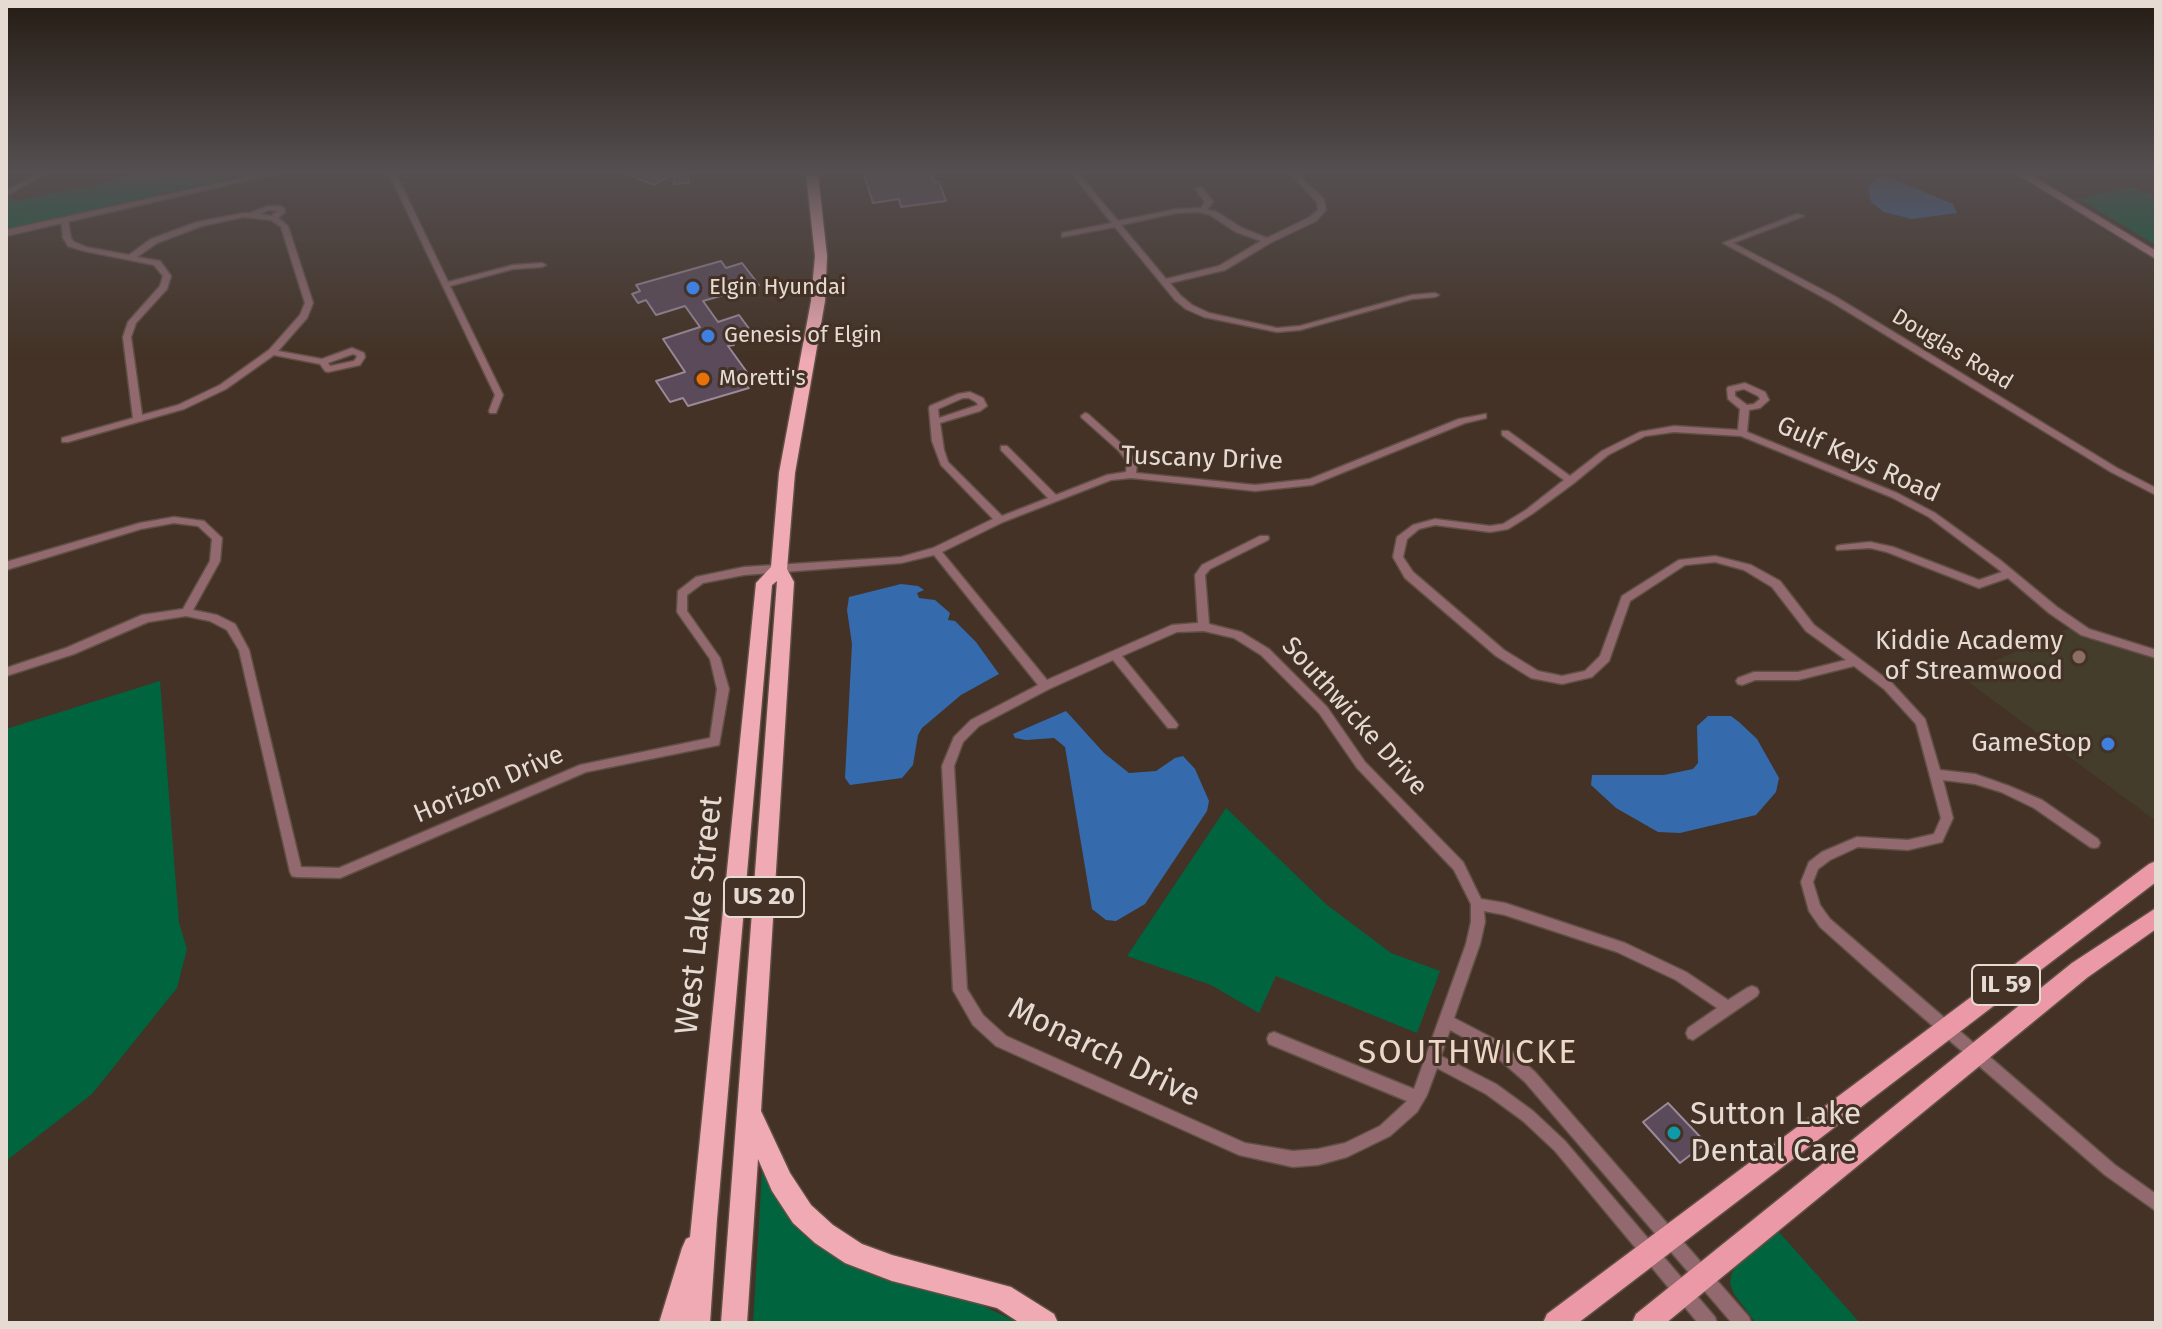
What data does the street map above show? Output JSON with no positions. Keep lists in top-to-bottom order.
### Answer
{
  "streets": {
    "highway": ["US 20", "West Lake Street"],
    "main road": ["IL 59"],
    "street": [
      "Douglas Road",
      "Tuscany Drive",
      "Gulf Keys Road",
      "Southwicke Drive",
      "Horizon Drive",
      "Monarch Drive"
    ]
  },
  "crossings": [
    ["Tuscany Drive", "Horizon Drive"],
    ["Tuscany Drive", "West Lake Street"],
    ["Gulf Keys Road", "IL 59"],
    ["Southwicke Drive", "Monarch Drive"],
    ["Horizon Drive", "West Lake Street"]
  ],
  "districts": ["SOUTHWICKE"],
  "places": [
    "Elgin Hyundai",
    "Genesis of Elgin",
    "Moretti's",
    "Kiddie Academy of Streamwood",
    "GameStop",
    "Sutton Lake Dental Care"
  ]
}
